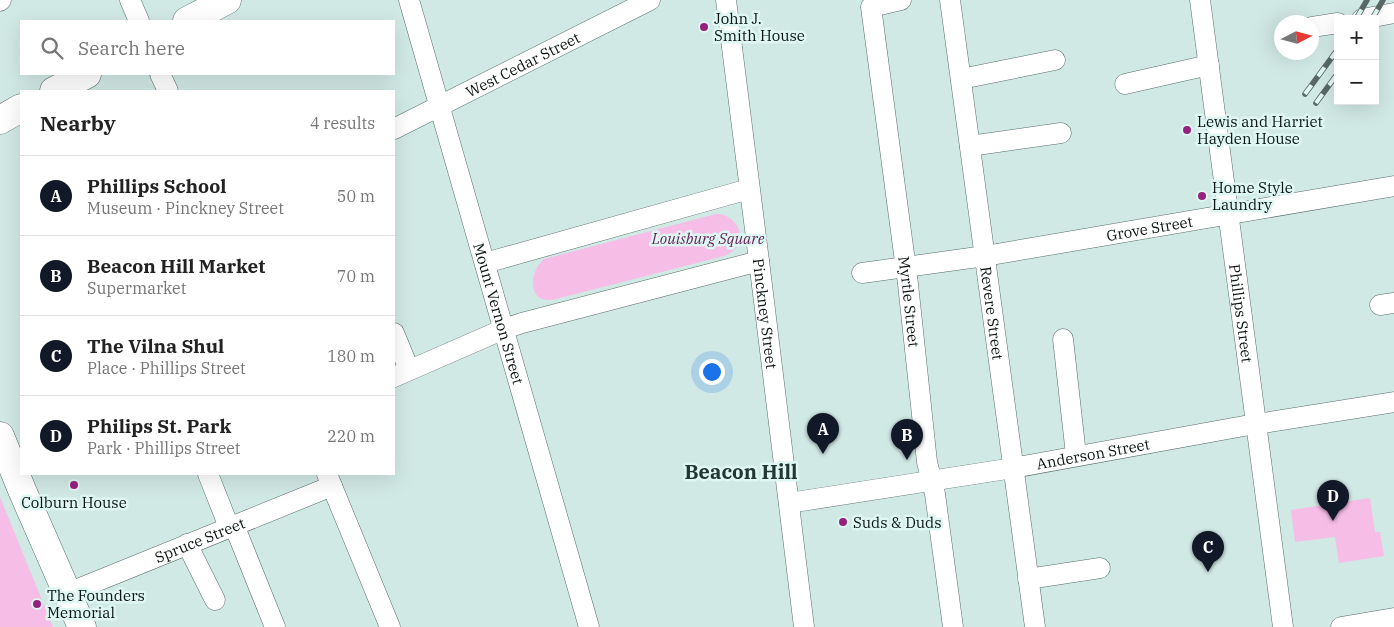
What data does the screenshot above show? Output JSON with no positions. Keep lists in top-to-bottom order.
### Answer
{
  "streets": {
    "street": [
      "West Cedar Street",
      "Grove Street",
      "Myrtle Street",
      "Mount Vernon Street",
      "Pinckney Street",
      "Revere Street",
      "Phillips Street",
      "Anderson Street",
      "Spruce Street"
    ]
  },
  "crossings": [
    ["West Cedar Street", "Mount Vernon Street"],
    ["Grove Street", "Myrtle Street"],
    ["Grove Street", "Revere Street"],
    ["Grove Street", "Phillips Street"],
    ["Myrtle Street", "Anderson Street"],
    ["Pinckney Street", "Anderson Street"],
    ["Revere Street", "Anderson Street"],
    ["Phillips Street", "Anderson Street"]
  ],
  "districts": ["Beacon Hill"],
  "parks": ["Louisburg Square"],
  "places": [
    "John J. Smith House",
    "Lewis and Harriet Hayden House",
    "Home Style Laundry",
    "Colburn House",
    "Suds & Duds",
    "The Founders Memorial"
  ],
  "north": "right",
  "page": {
    "map_buttons": ["+", "−"],
    "search": "Search here",
    "heading": ["Nearby", "4 results"],
    "list": [
      {
        "mark": "A",
        "name": "Phillips School",
        "note": "Museum · Pinckney Street",
        "value": "50 m"
      },
      {
        "mark": "B",
        "name": "Beacon Hill Market",
        "note": "Supermarket",
        "value": "70 m"
      },
      {
        "mark": "C",
        "name": "The Vilna Shul",
        "note": "Place · Phillips Street",
        "value": "180 m"
      },
      {
        "mark": "D",
        "name": "Philips St. Park",
        "note": "Park · Phillips Street",
        "value": "220 m"
      }
    ],
    "pins": [
      "A",
      "B",
      "D",
      "C"
    ]
  }
}
